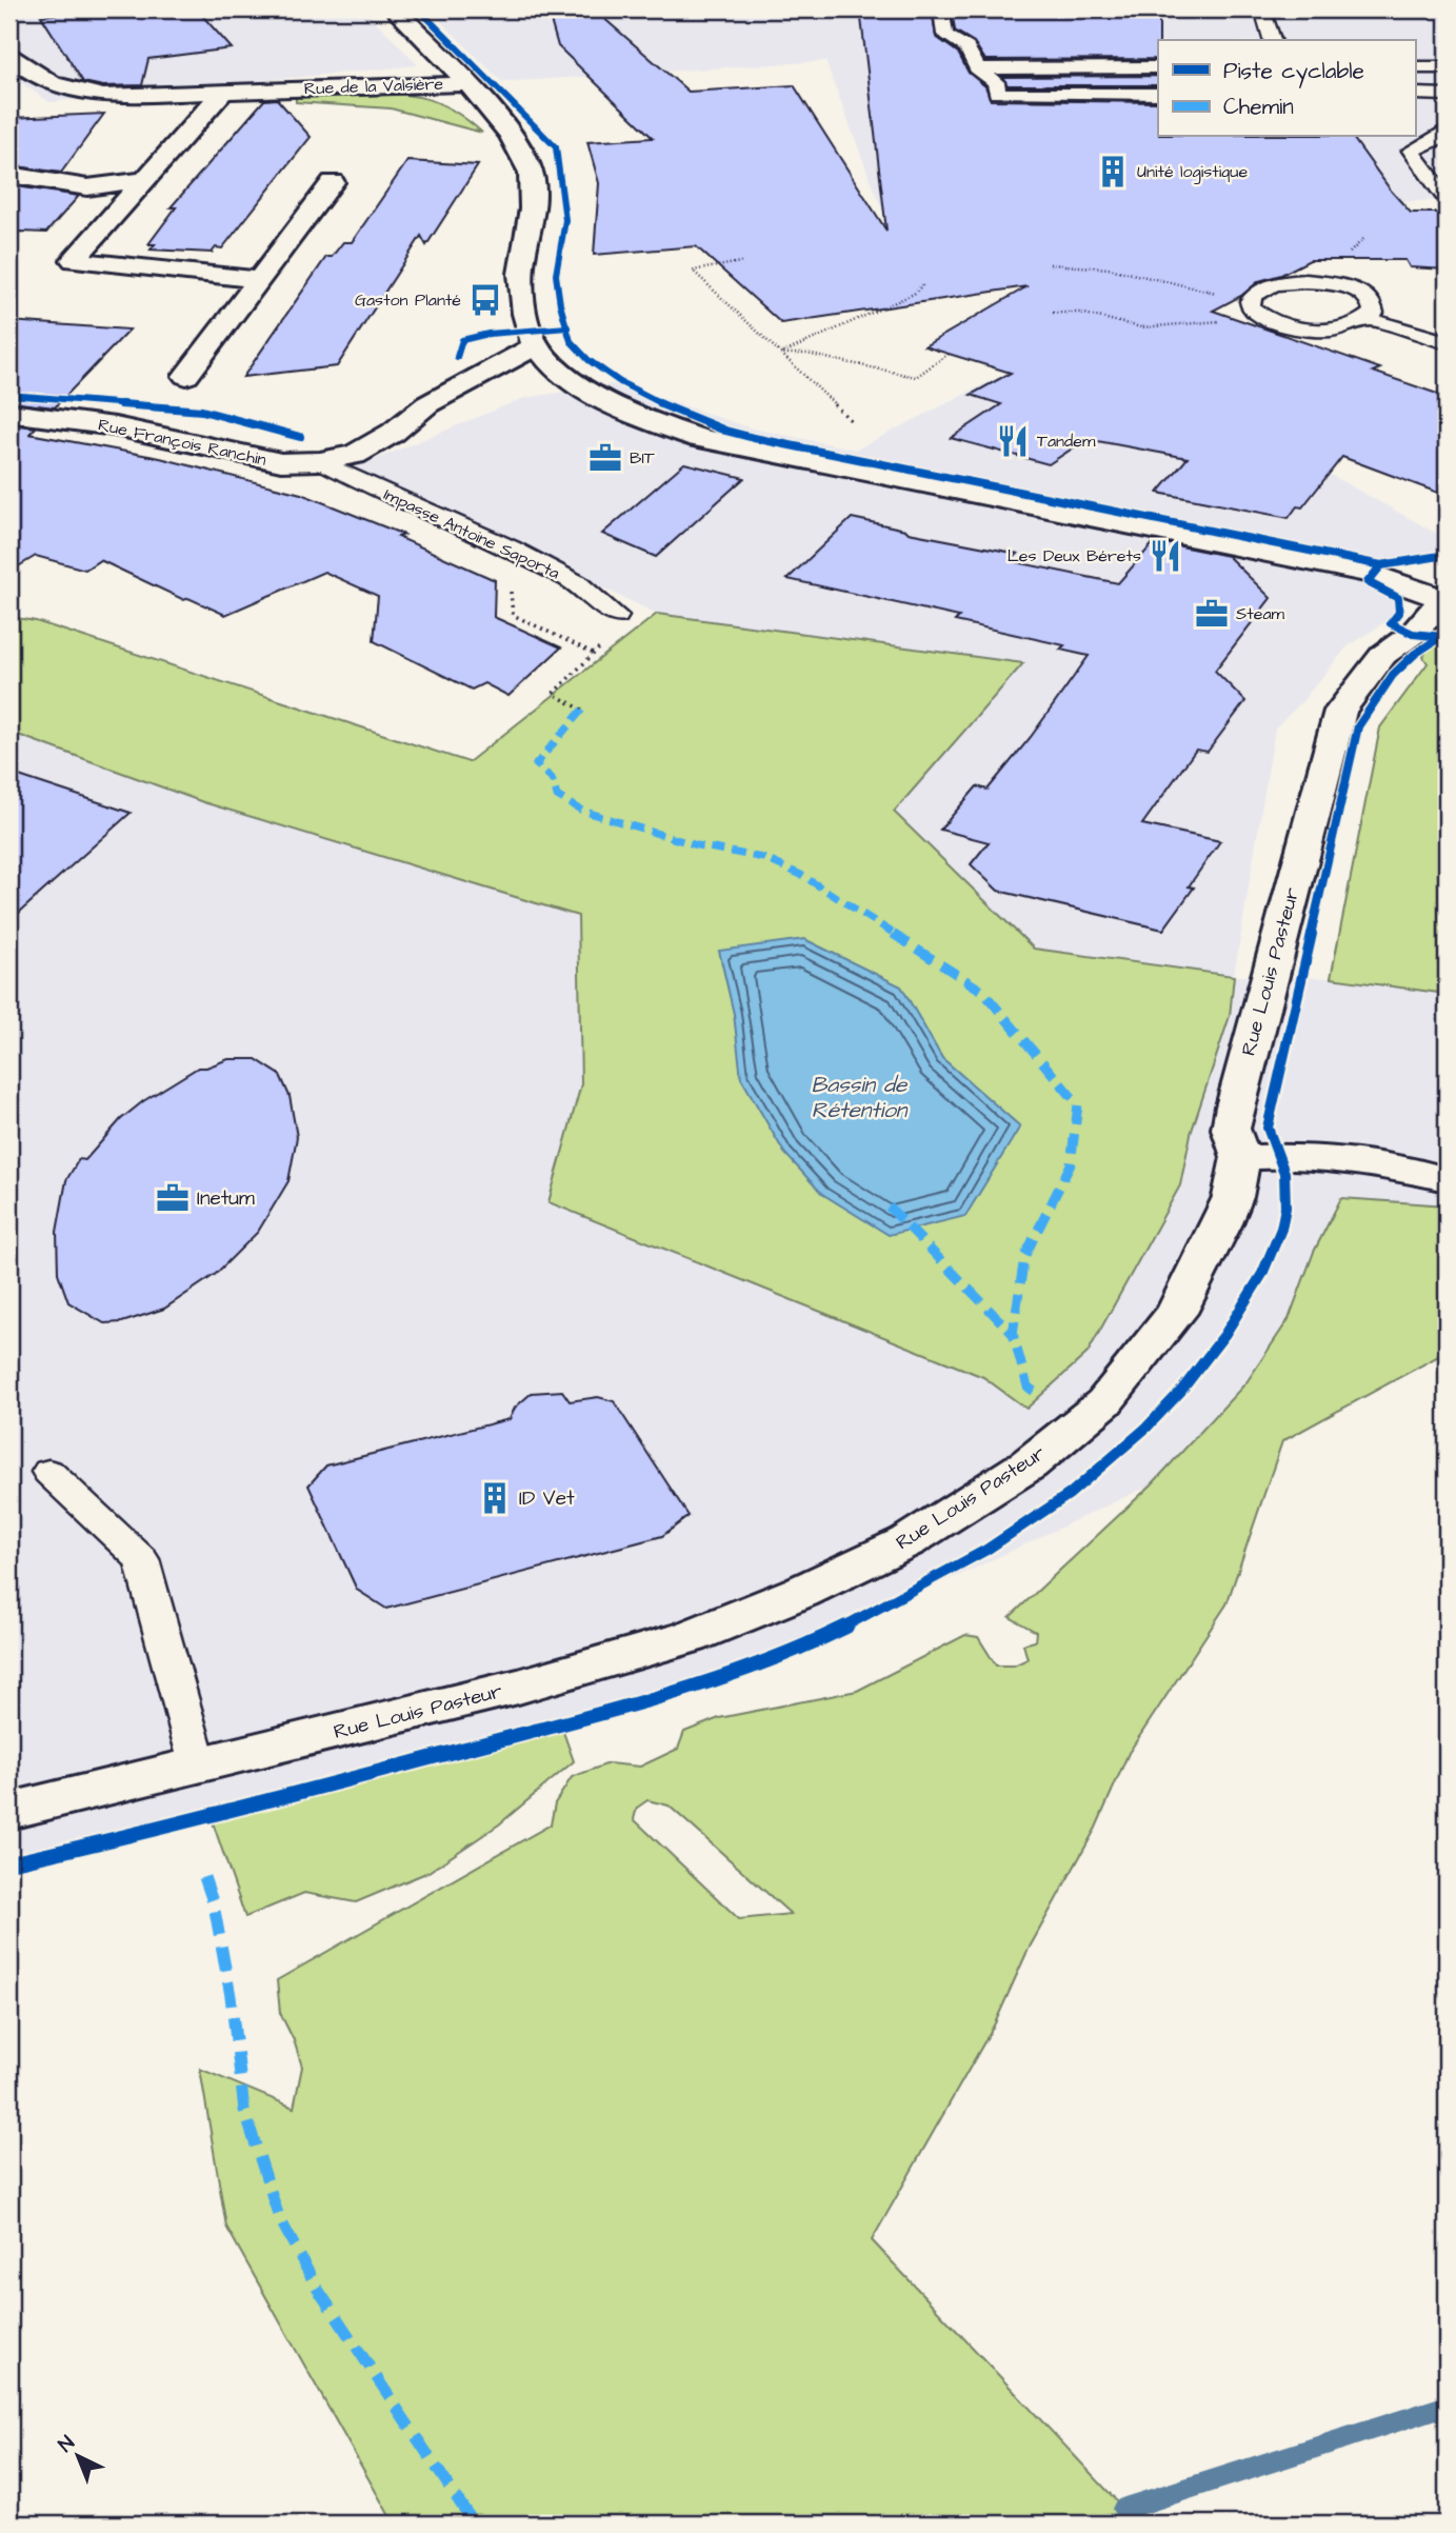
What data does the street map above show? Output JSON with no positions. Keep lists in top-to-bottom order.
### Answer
{
  "streets": {
    "street": ["Rue de la Valsière", "Rue François Ranchin", "Rue Louis Pasteur"],
    "lane": ["Impasse Antoine Saporta"]
  },
  "crossings": [
    ["Rue de la Valsière", "Rue François Ranchin"],
    ["Rue de la Valsière", "Rue Louis Pasteur"],
    ["Rue François Ranchin", "Impasse Antoine Saporta"]
  ],
  "water": ["Bassin de Rétention"],
  "places": {
    "building": ["Unité logistique", "ID Vet"],
    "bus stop": ["Gaston Planté"],
    "restaurant": ["Tandem", "Les Deux Bérets"],
    "office": ["BIT", "Steam", "Inetum"]
  },
  "legend": ["Piste cyclable", "Chemin"],
  "north": "top left"
}
